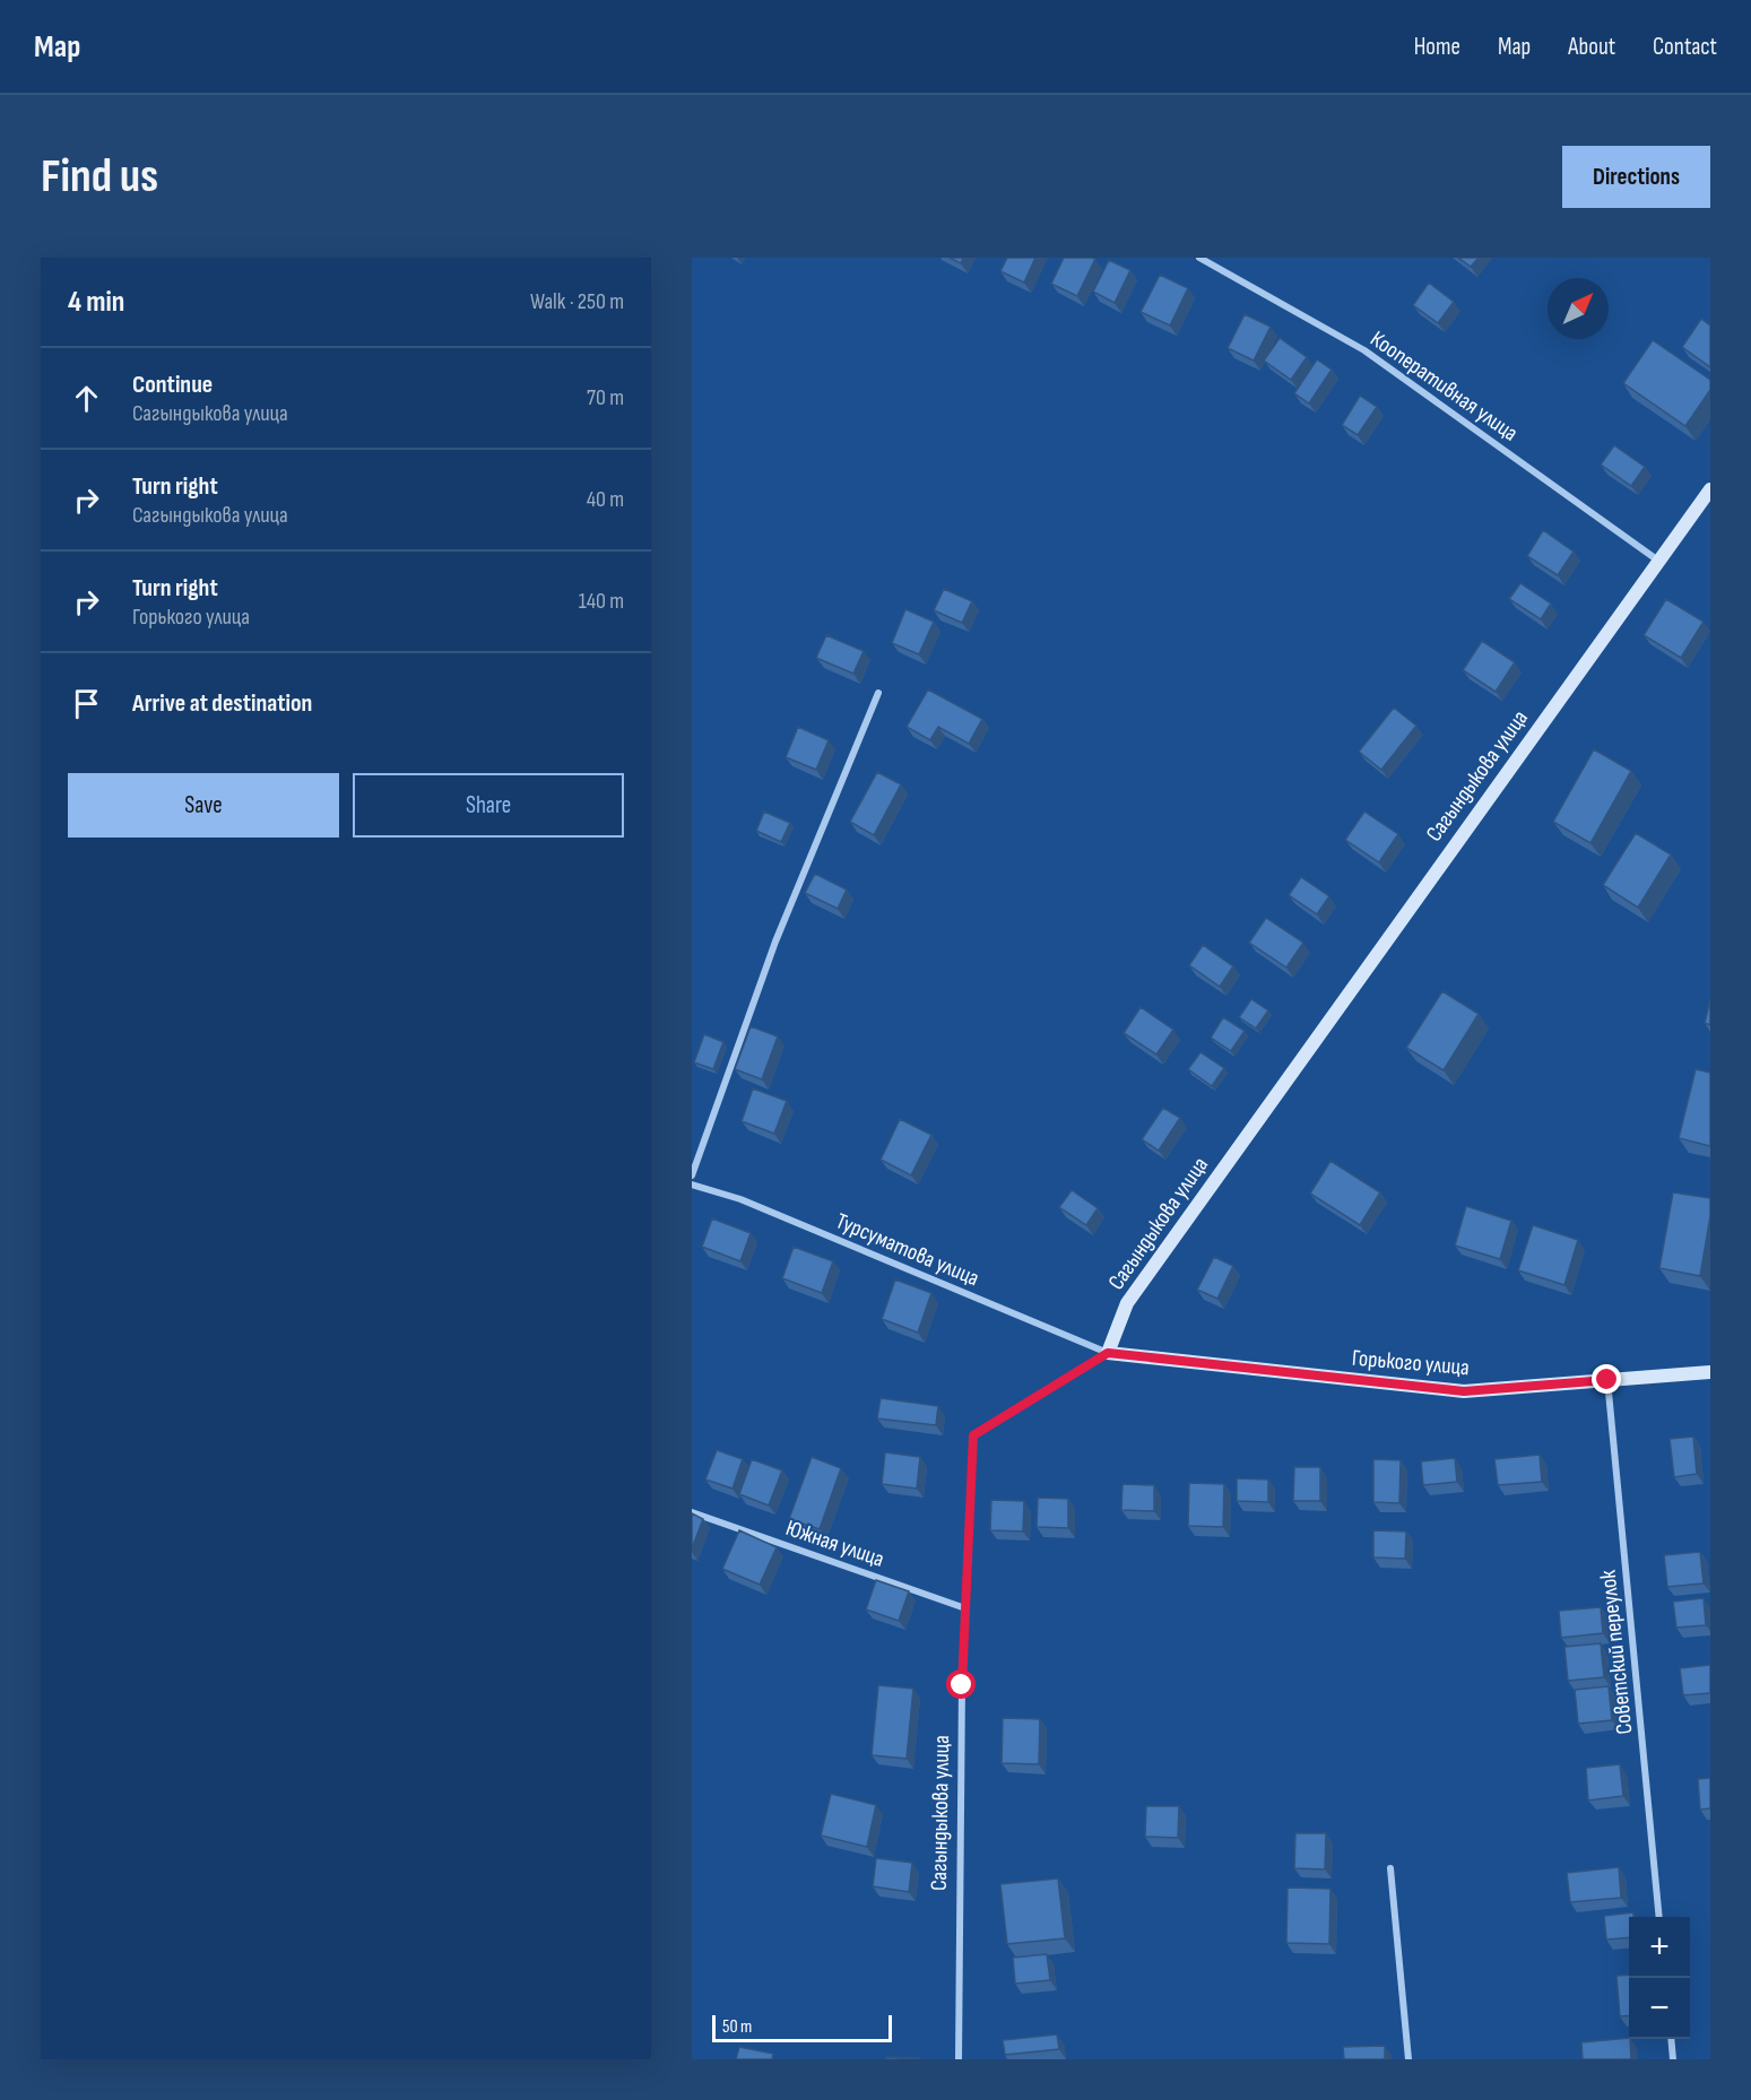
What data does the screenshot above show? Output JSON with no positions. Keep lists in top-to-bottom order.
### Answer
{
  "streets": {
    "street": [
      "Кооперативная улица",
      "Сагындыкова улица",
      "Турсуматова улица",
      "Горького улица",
      "Южная улица",
      "Советский переулок"
    ]
  },
  "crossings": [
    ["Кооперативная улица", "Сагындыкова улица"],
    ["Сагындыкова улица", "Турсуматова улица"],
    ["Сагындыкова улица", "Горького улица"],
    ["Сагындыкова улица", "Южная улица"],
    ["Турсуматова улица", "Горького улица"],
    ["Горького улица", "Советский переулок"]
  ],
  "scale_bar": "50 m",
  "north": "top right",
  "page": {
    "header": "Map",
    "nav": [
      "Home",
      "Map",
      "About",
      "Contact"
    ],
    "buttons": [
      "Directions",
      ["Save", "Share"]
    ],
    "title": "Find us",
    "heading": ["4 min", "Walk · 250 m"],
    "list": [
      ["Continue", "Сагындыкова улица", "70 m"],
      ["Turn right", "Сагындыкова улица", "40 m"],
      ["Turn right", "Горького улица", "140 m"],
      "Arrive at destination"
    ],
    "map_buttons": ["+", "−"],
    "scale": "50 m"
  }
}
